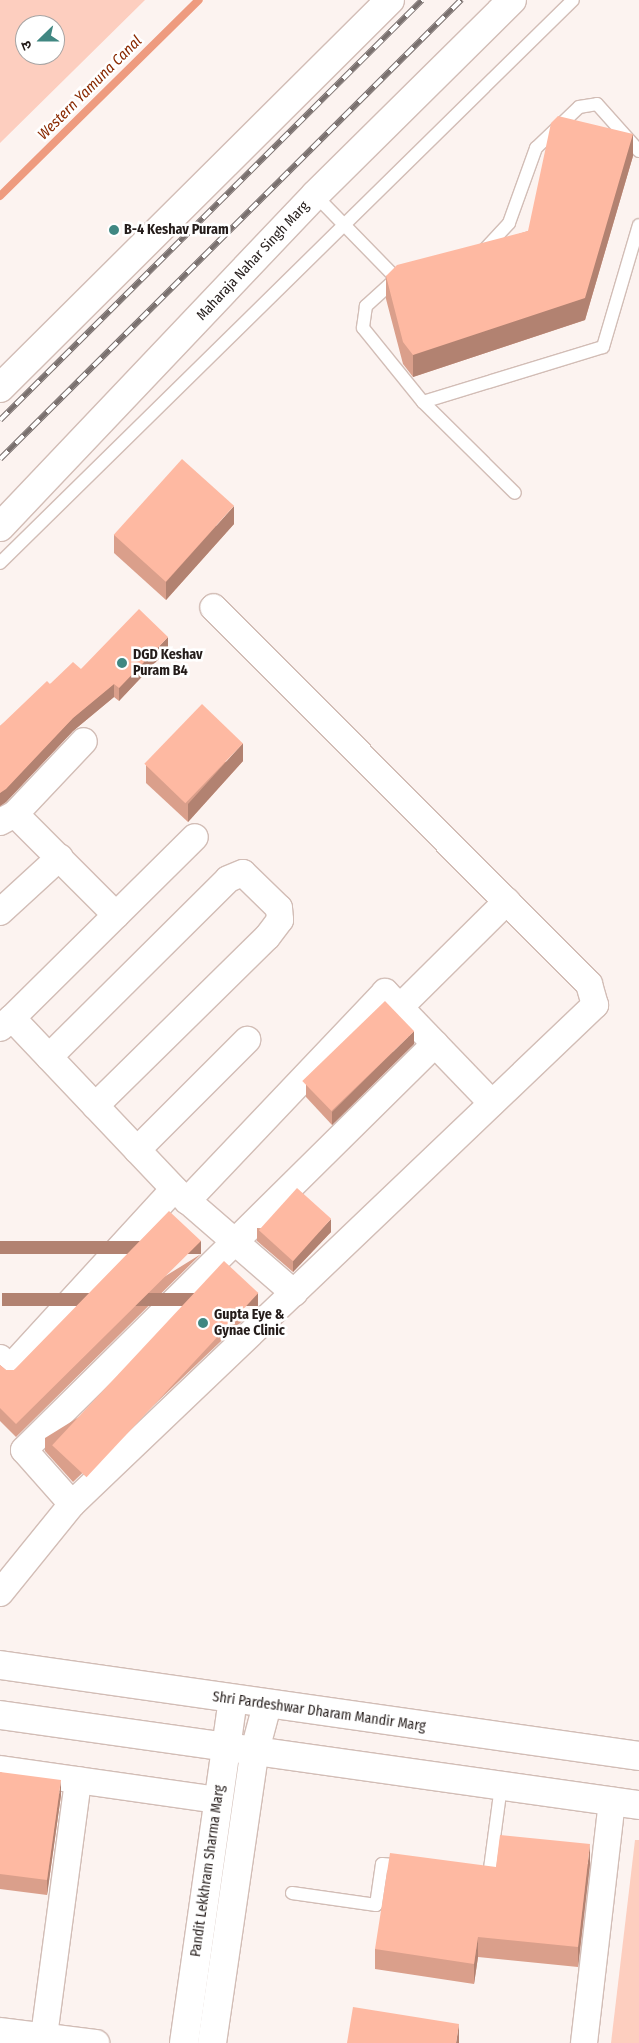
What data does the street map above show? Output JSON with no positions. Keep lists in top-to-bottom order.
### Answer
{
  "streets": {
    "main road": ["Maharaja Nahar Singh Marg", "Shri Pardeshwar Dharam Mandir Marg", "Pandit Lekkhram Sharma Marg"]
  },
  "crossings": [
    ["Shri Pardeshwar Dharam Mandir Marg", "Pandit Lekkhram Sharma Marg"]
  ],
  "water": ["Western Yamuna Canal"],
  "places": ["B-4 Keshav Puram", "DGD Keshav Puram B4", "Gupta Eye & Gynae Clinic"],
  "north": "left"
}
